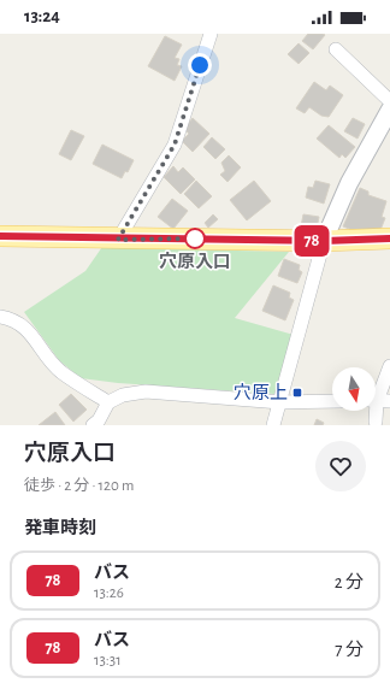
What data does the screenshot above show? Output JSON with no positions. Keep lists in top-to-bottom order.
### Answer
{
  "places": {
    "other": ["穴原入口"],
    "transit": ["穴原上"]
  },
  "lines": ["bus line 78"],
  "north": "bottom",
  "page": {
    "status": "13:24",
    "on_map": "78",
    "heading": [
      ["穴原入口", "徒歩 · 2 分 · 120 m"],
      "発車時刻"
    ],
    "list": [
      {
        "mark": "78",
        "name": "バス",
        "note": "13:26",
        "value": "2 分"
      },
      {
        "mark": "78",
        "name": "バス",
        "note": "13:31",
        "value": "7 分"
      }
    ]
  }
}
